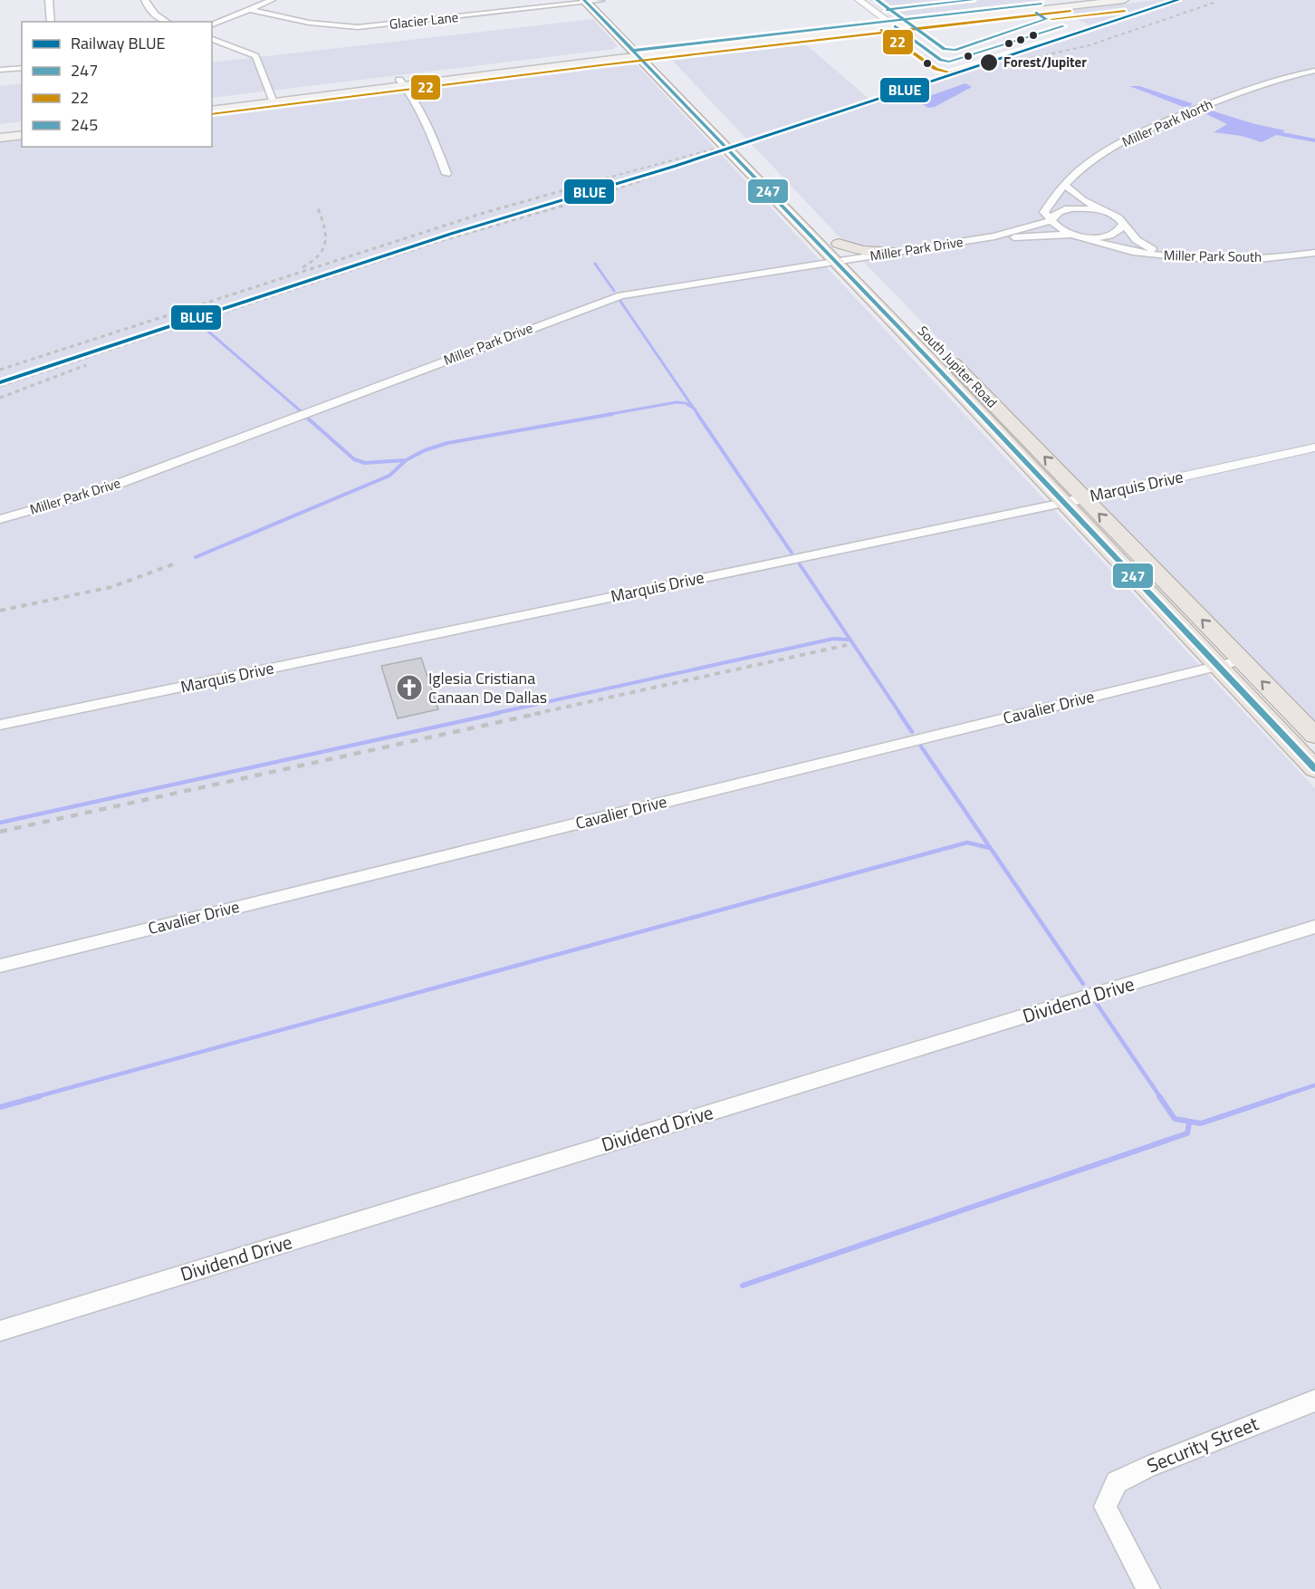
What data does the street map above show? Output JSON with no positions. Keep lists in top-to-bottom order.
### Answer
{
  "streets": {
    "main road": ["South Jupiter Road"],
    "street": [
      "Glacier Lane",
      "Miller Park North",
      "Miller Park Drive",
      "Miller Park South",
      "Marquis Drive",
      "Cavalier Drive",
      "Dividend Drive",
      "Security Street"
    ]
  },
  "crossings": [
    ["Glacier Lane", "South Jupiter Road"],
    ["Miller Park Drive", "Miller Park South"],
    ["Miller Park Drive", "South Jupiter Road"],
    ["South Jupiter Road", "Marquis Drive"],
    ["South Jupiter Road", "Cavalier Drive"]
  ],
  "places": {
    "other": ["Forest/Jupiter"],
    "church": ["Iglesia Cristiana Canaan De Dallas"]
  },
  "lines": [
    "rail line BLUE",
    "transit line 247",
    "transit line 245",
    "transit line 22"
  ],
  "legend": [
    "Railway BLUE",
    "247",
    "22",
    "245"
  ]
}
